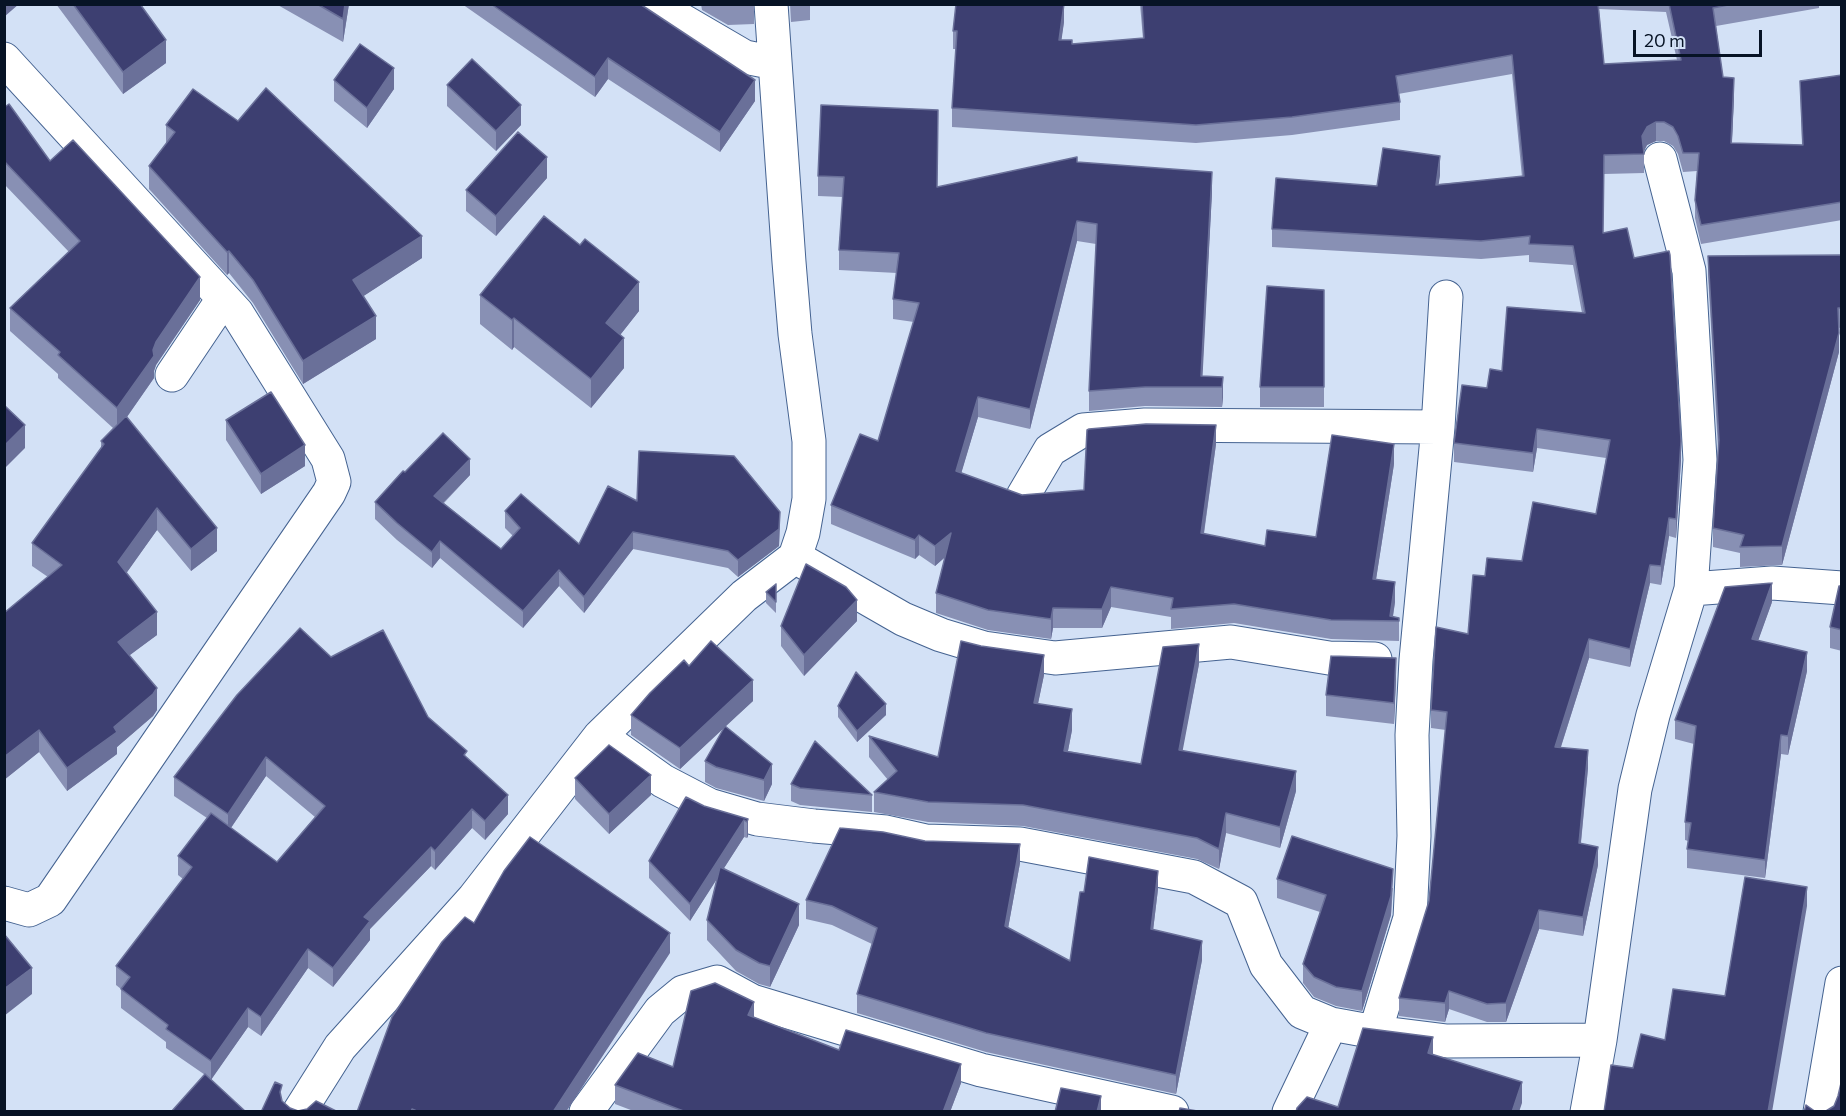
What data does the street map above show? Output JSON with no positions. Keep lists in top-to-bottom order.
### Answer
{
  "scale_bar": "20 m"
}
